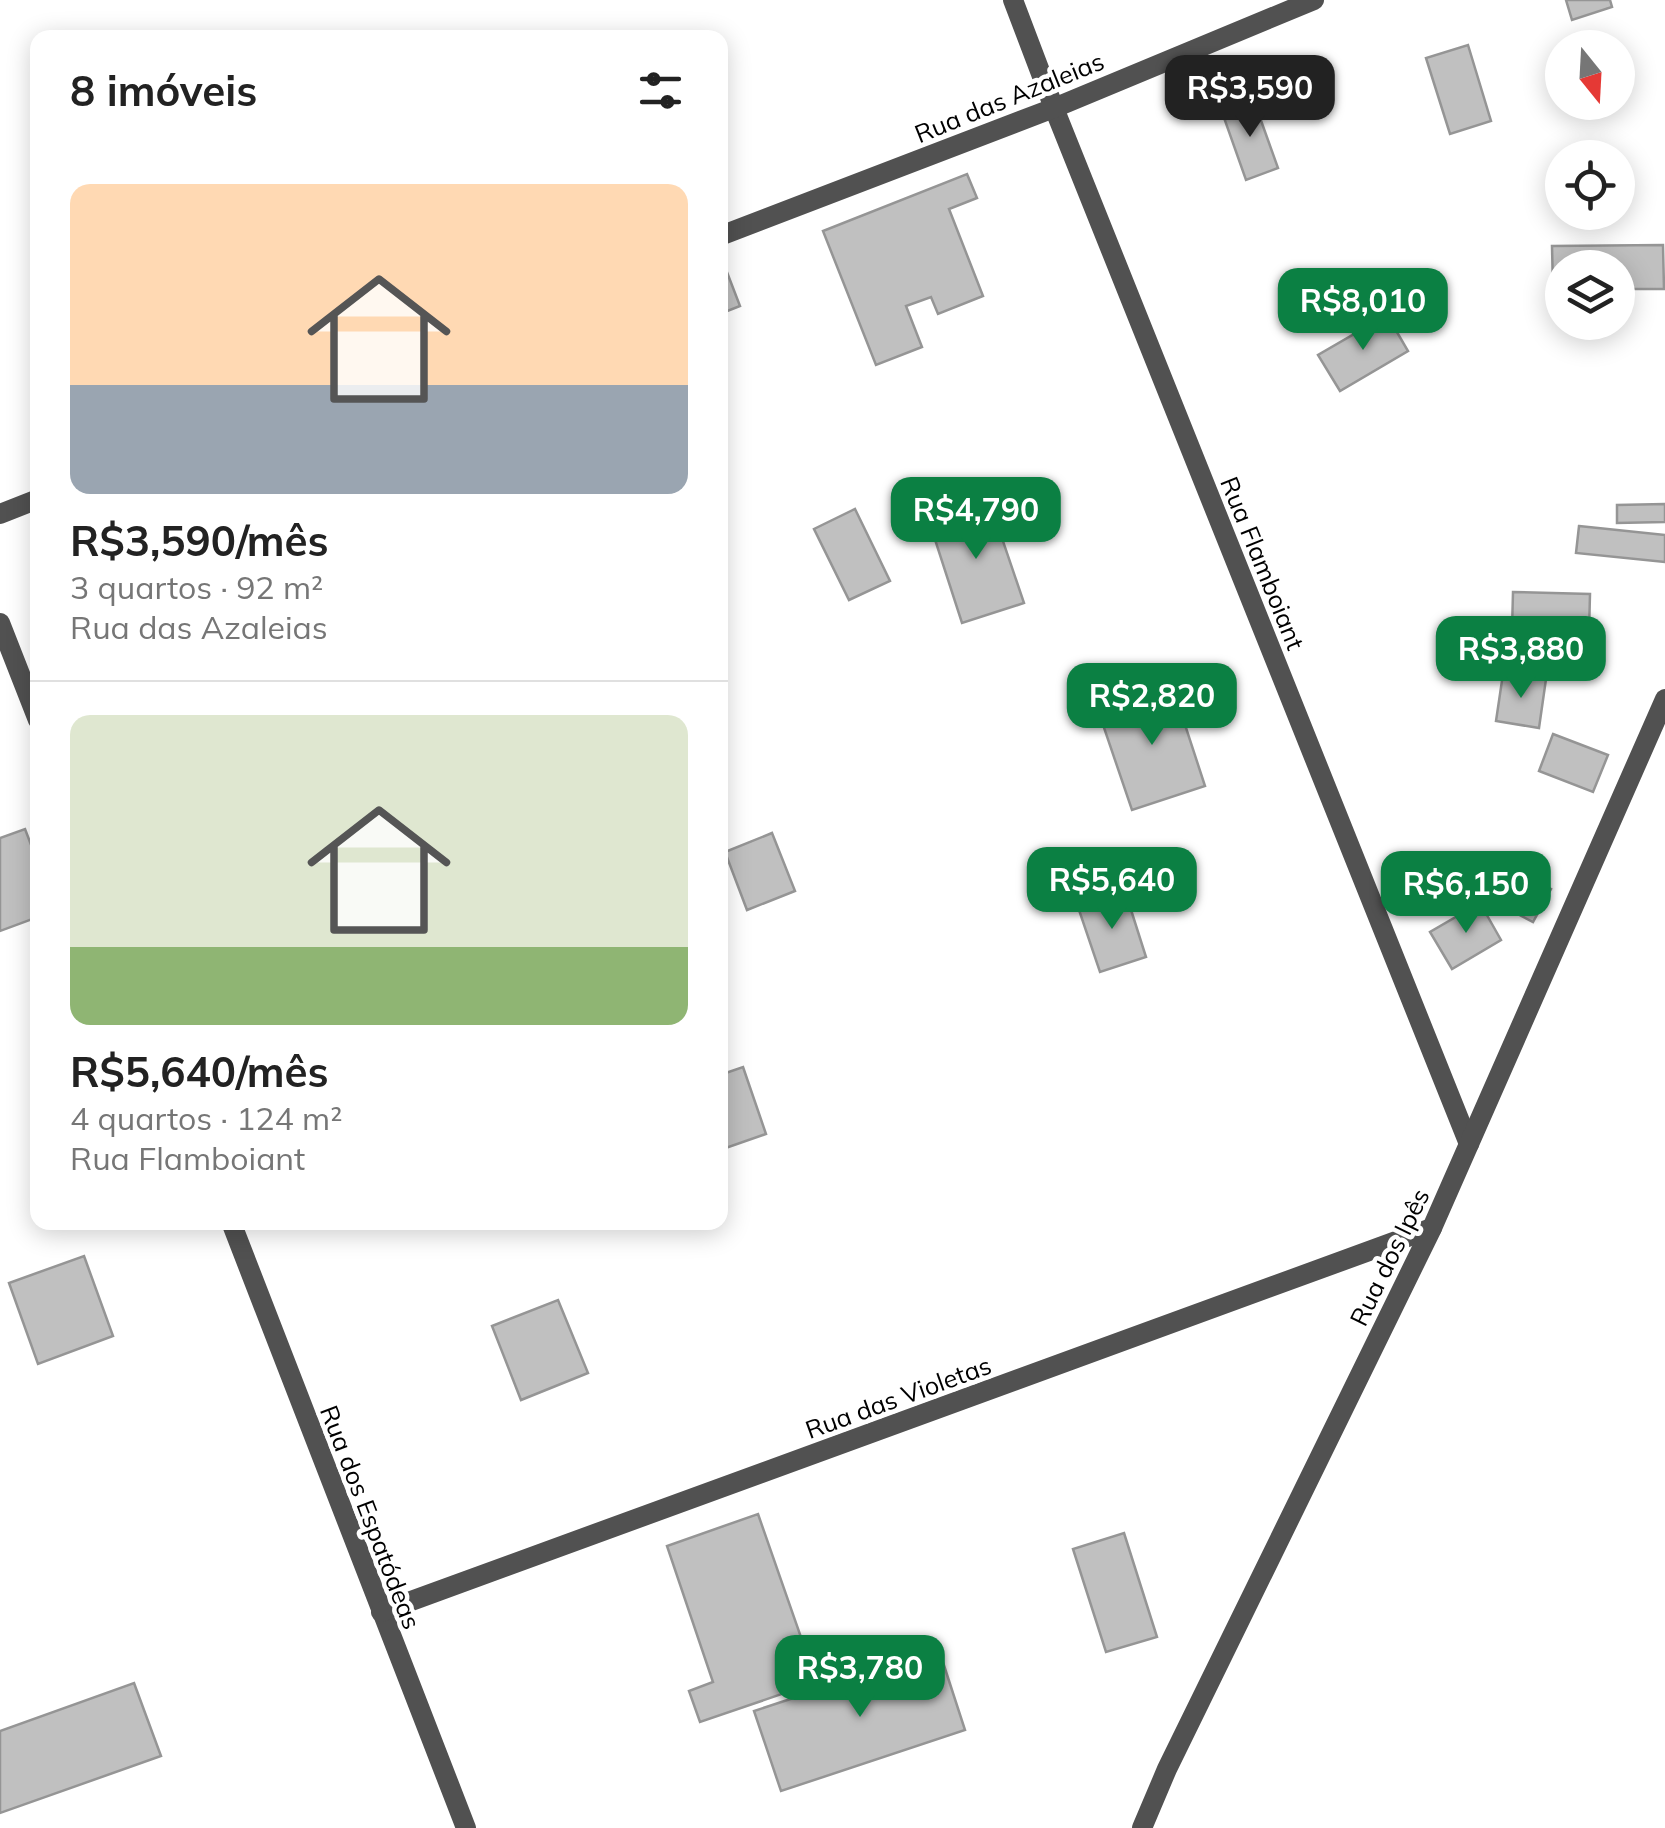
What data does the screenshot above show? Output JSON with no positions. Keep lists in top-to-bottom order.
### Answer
{
  "streets": {
    "street": [
      "Rua das Azaleias",
      "Rua Flamboiant",
      "Rua dos Ipês",
      "Rua das Violetas",
      "Rua dos Espatódeas"
    ]
  },
  "crossings": [
    ["Rua das Azaleias", "Rua Flamboiant"],
    ["Rua Flamboiant", "Rua dos Ipês"],
    ["Rua dos Ipês", "Rua das Violetas"],
    ["Rua das Violetas", "Rua dos Espatódeas"]
  ],
  "north": "bottom",
  "page": {
    "heading": "8 imóveis",
    "price": [
      "R$3,590",
      "R$8,010",
      "R$4,790",
      "R$3,880",
      "R$2,820",
      "R$5,640",
      "R$6,150",
      "R$3,780"
    ],
    "list": [
      {
        "name": "R$3,590/mês",
        "note": "3 quartos · 92 m² · Rua das Azaleias"
      },
      {
        "name": "R$5,640/mês",
        "note": "4 quartos · 124 m² · Rua Flamboiant"
      }
    ]
  }
}
